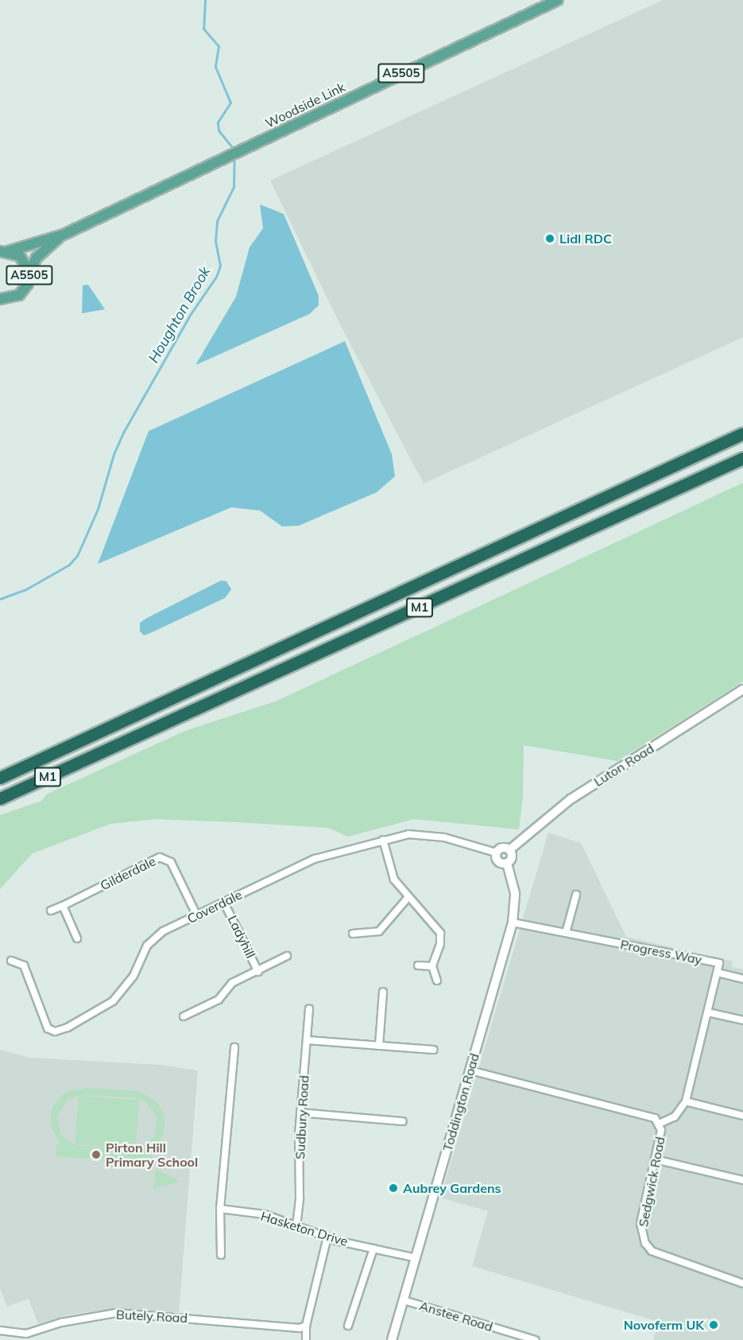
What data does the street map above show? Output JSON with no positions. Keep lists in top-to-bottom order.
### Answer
{
  "streets": {
    "highway": ["M1"],
    "main road": [
      "A5505",
      "Woodside Link",
      "Luton Road",
      "Toddington Road"
    ],
    "street": [
      "Gilderdale",
      "Coverdale",
      "Ladyhill",
      "Progress Way",
      "Sudbury Road",
      "Sedgwick Road",
      "Hasketon Drive",
      "Butely Road",
      "Anstee Road"
    ]
  },
  "crossings": [
    ["A5505", "Woodside Link"],
    ["Luton Road", "Coverdale"],
    ["Luton Road", "Toddington Road"],
    ["Gilderdale", "Coverdale"],
    ["Coverdale", "Ladyhill"],
    ["Coverdale", "Toddington Road"],
    ["Progress Way", "Toddington Road"],
    ["Progress Way", "Sedgwick Road"],
    ["Toddington Road", "Sedgwick Road"],
    ["Toddington Road", "Hasketon Drive"],
    ["Toddington Road", "Anstee Road"],
    ["Sudbury Road", "Hasketon Drive"]
  ],
  "water": ["Houghton Brook"],
  "places": [
    "Lidl RDC",
    "Pirton Hill Primary School",
    "Aubrey Gardens",
    "Novoferm UK"
  ]
}
